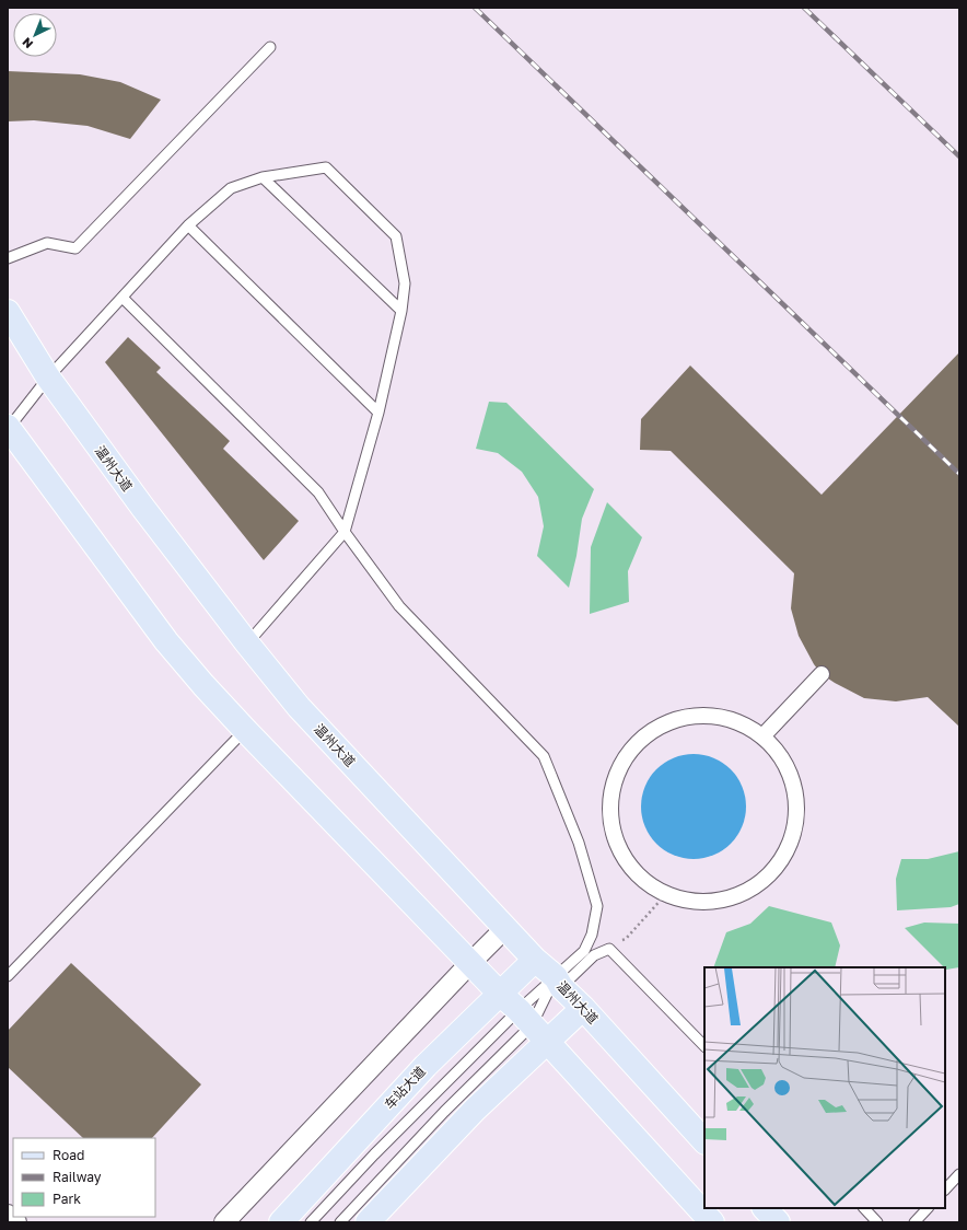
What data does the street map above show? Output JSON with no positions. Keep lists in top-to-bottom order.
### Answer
{
  "streets": {
    "main road": ["温州大道", "车站大道"]
  },
  "crossings": [
    ["温州大道", "车站大道"]
  ],
  "legend": ["Road", "Railway", "Park"],
  "north": "bottom left"
}
